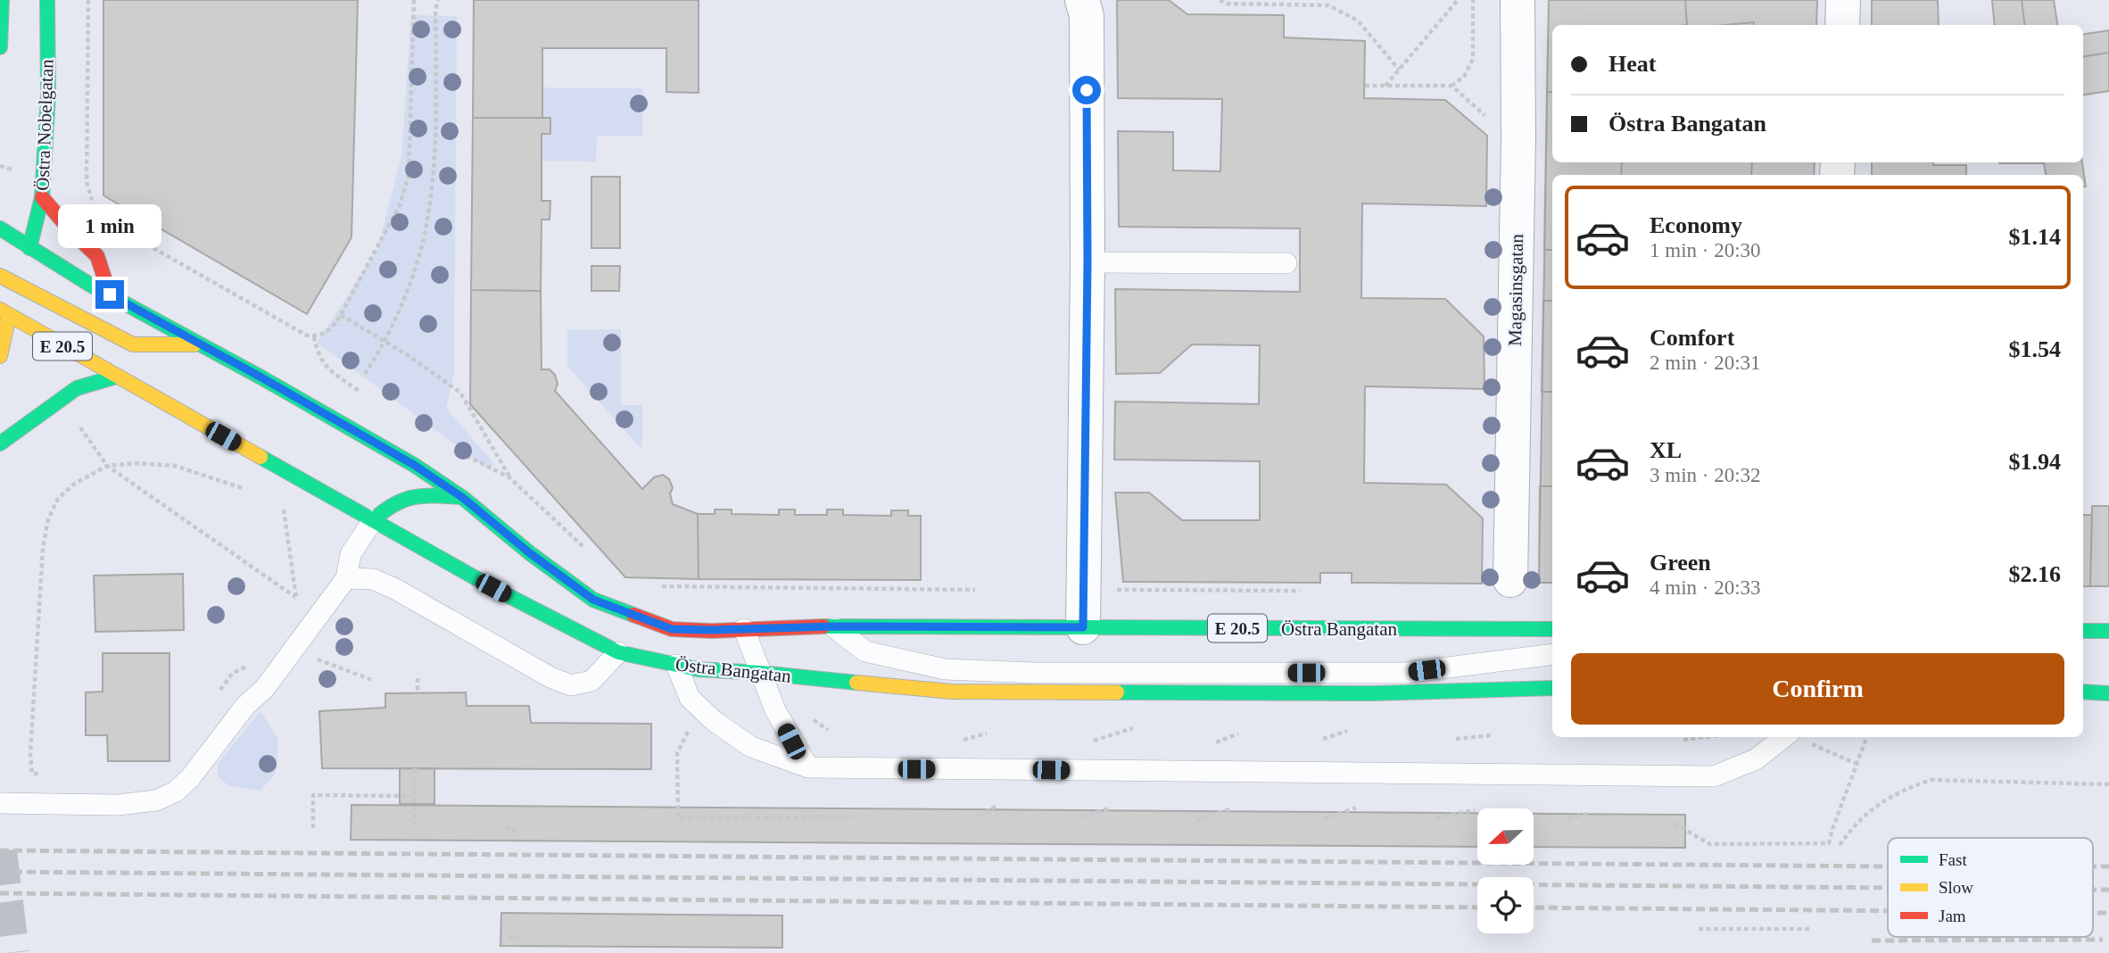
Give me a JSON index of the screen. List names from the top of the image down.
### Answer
{
  "streets": {
    "main road": ["Östra Nobelgatan", "E 20.5", "Östra Bangatan"],
    "street": ["Magasinsgatan"]
  },
  "crossings": [
    ["Östra Nobelgatan", "Östra Bangatan"]
  ],
  "legend": ["Fast", "Slow", "Jam"],
  "north": "left",
  "page": {
    "banner": ["Heat", "Östra Bangatan"],
    "list": [
      {
        "name": "Economy",
        "note": "1 min · 20:30",
        "value": "$1.14"
      },
      {
        "name": "Comfort",
        "note": "2 min · 20:31",
        "value": "$1.54"
      },
      {
        "name": "XL",
        "note": "3 min · 20:32",
        "value": "$1.94"
      },
      {
        "name": "Green",
        "note": "4 min · 20:33",
        "value": "$2.16"
      }
    ],
    "bubble": "1 min",
    "buttons": "Confirm"
  }
}
